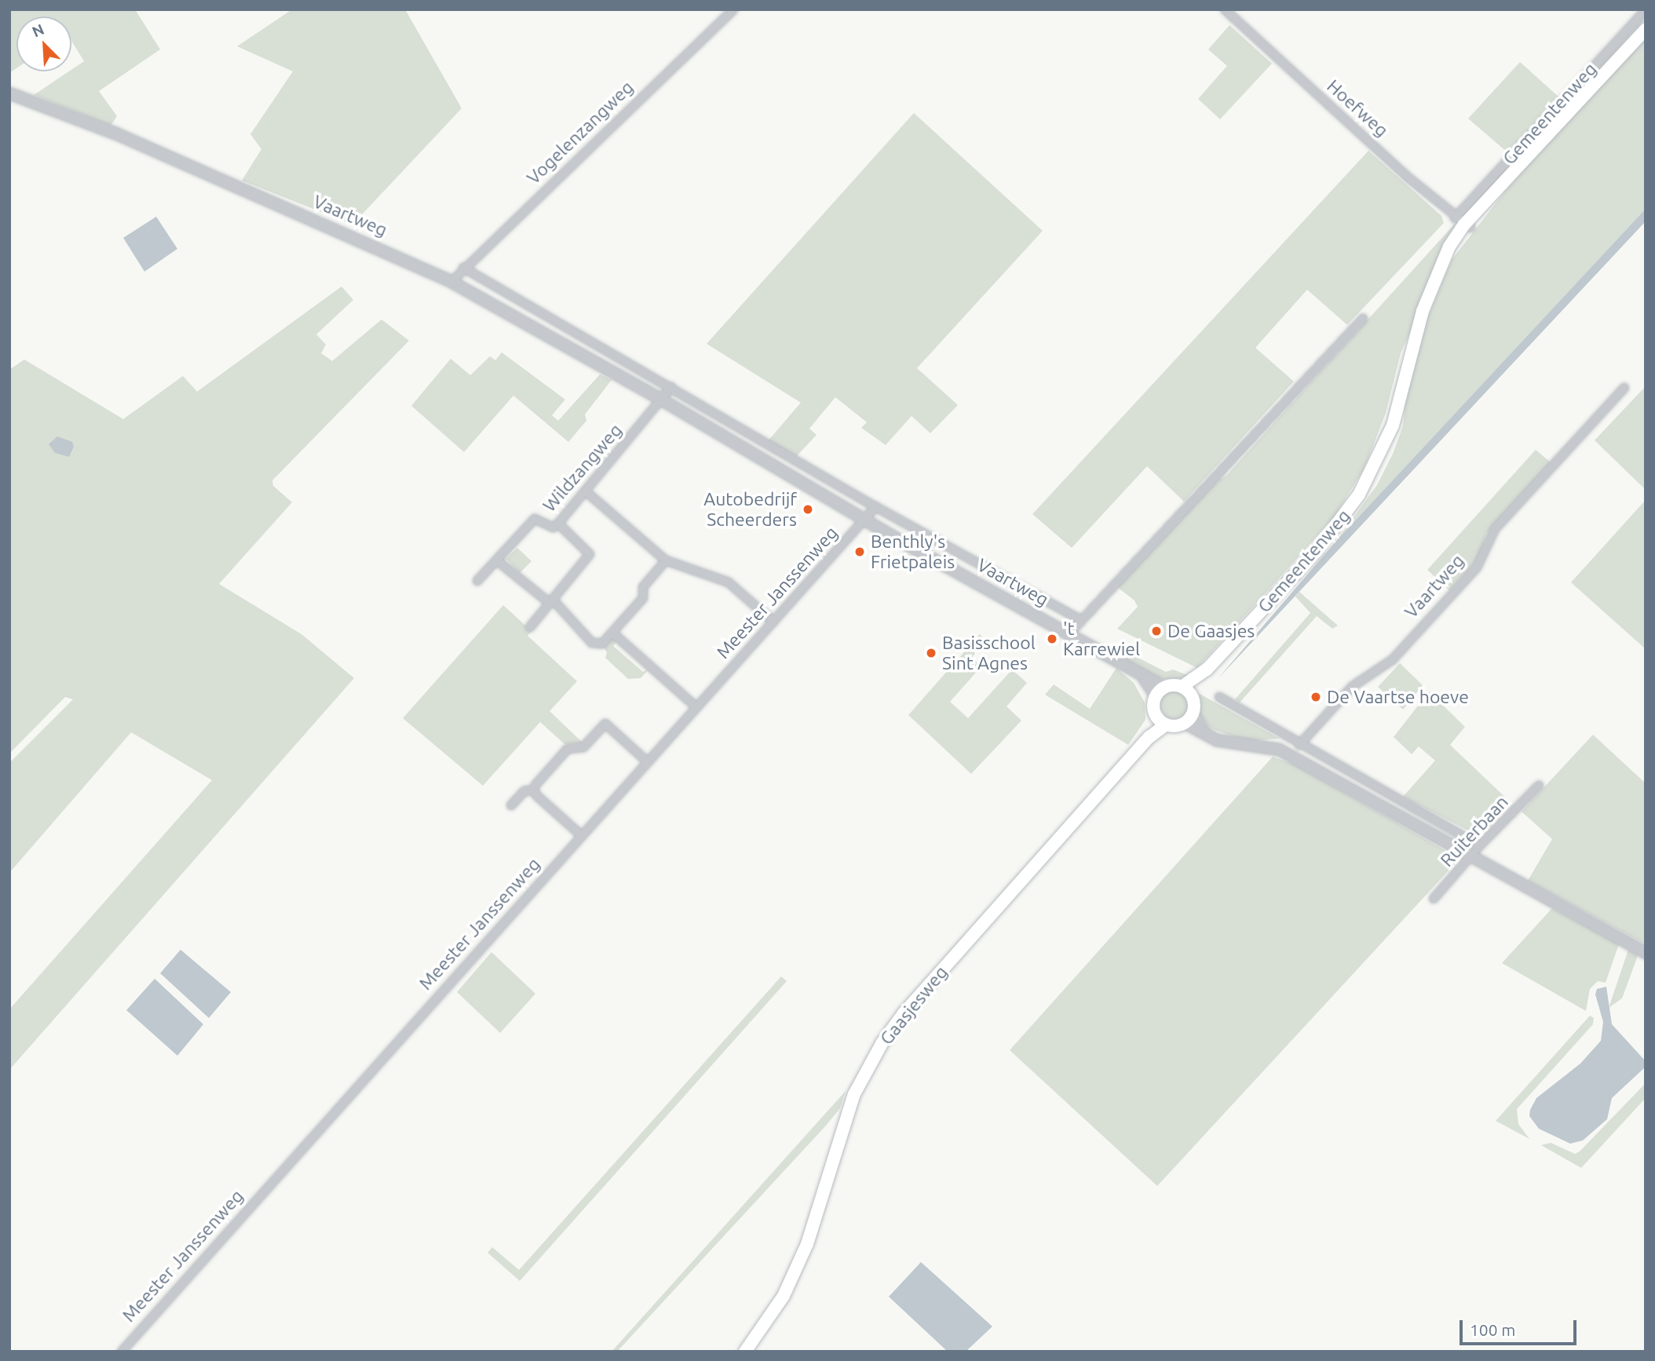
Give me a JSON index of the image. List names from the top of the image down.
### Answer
{
  "streets": {
    "main road": ["Gemeentenweg", "Gaasjesweg"],
    "street": [
      "Hoefweg",
      "Vogelenzangweg",
      "Vaartweg",
      "Wildzangweg",
      "Meester Janssenweg",
      "Ruiterbaan"
    ]
  },
  "crossings": [
    ["Hoefweg", "Gemeentenweg"],
    ["Gemeentenweg", "Vaartweg"],
    ["Gemeentenweg", "Gaasjesweg"],
    ["Vogelenzangweg", "Vaartweg"],
    ["Vaartweg", "Wildzangweg"],
    ["Vaartweg", "Meester Janssenweg"],
    ["Vaartweg", "Gaasjesweg"]
  ],
  "places": [
    "Autobedrijf Scheerders",
    "Benthly's Frietpaleis",
    "De Gaasjes",
    "'t Karrewiel",
    "Basisschool Sint Agnes",
    "De Vaartse hoeve"
  ],
  "scale_bar": "100 m",
  "north": "top left"
}
